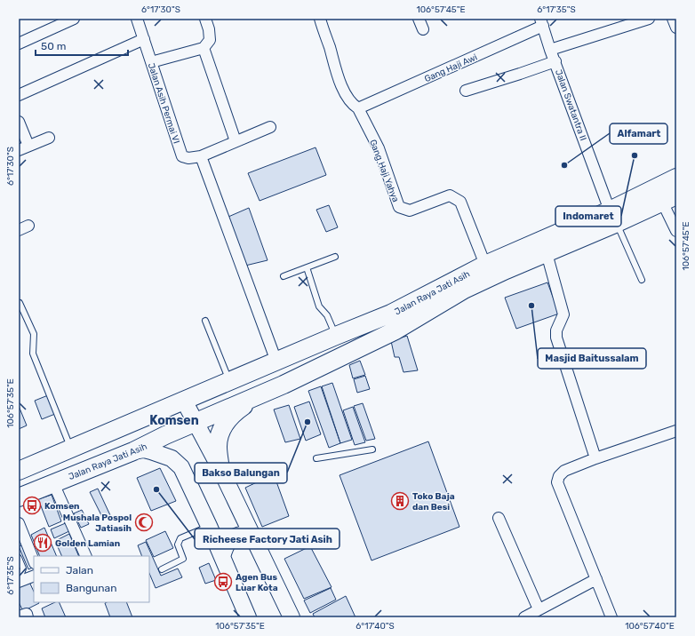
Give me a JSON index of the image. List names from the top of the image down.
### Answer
{
  "streets": {
    "main road": ["Jalan Raya Jati Asih"],
    "street": [
      "Gang Haji Awi",
      "Jalan Asih Permai VI",
      "Jalan Swatantra II",
      "Gang Haji Yahya"
    ]
  },
  "crossings": [
    ["Gang Haji Awi", "Jalan Swatantra II"],
    ["Gang Haji Awi", "Gang Haji Yahya"],
    ["Jalan Swatantra II", "Jalan Raya Jati Asih"],
    ["Gang Haji Yahya", "Jalan Raya Jati Asih"]
  ],
  "districts": ["Komsen"],
  "places": {
    "other": [
      "Indomaret",
      "Alfamart",
      "Masjid Baitussalam",
      "Bakso Balungan",
      "Richeese Factory Jati Asih"
    ],
    "building": ["Toko Baja dan Besi"],
    "bus stop": ["Komsen", "Agen Bus Luar Kota"],
    "mosque": ["Mushala Pospol Jatiasih"],
    "restaurant": ["Golden Lamian"]
  },
  "legend": ["Jalan", "Bangunan"],
  "scale_bar": "50 m",
  "coordinates": [
    "6°17'30\"S",
    "106°57'45\"E",
    "6°17'35\"S",
    "106°57'35\"E",
    "6°17'40\"S",
    "106°57'40\"E"
  ]
}
